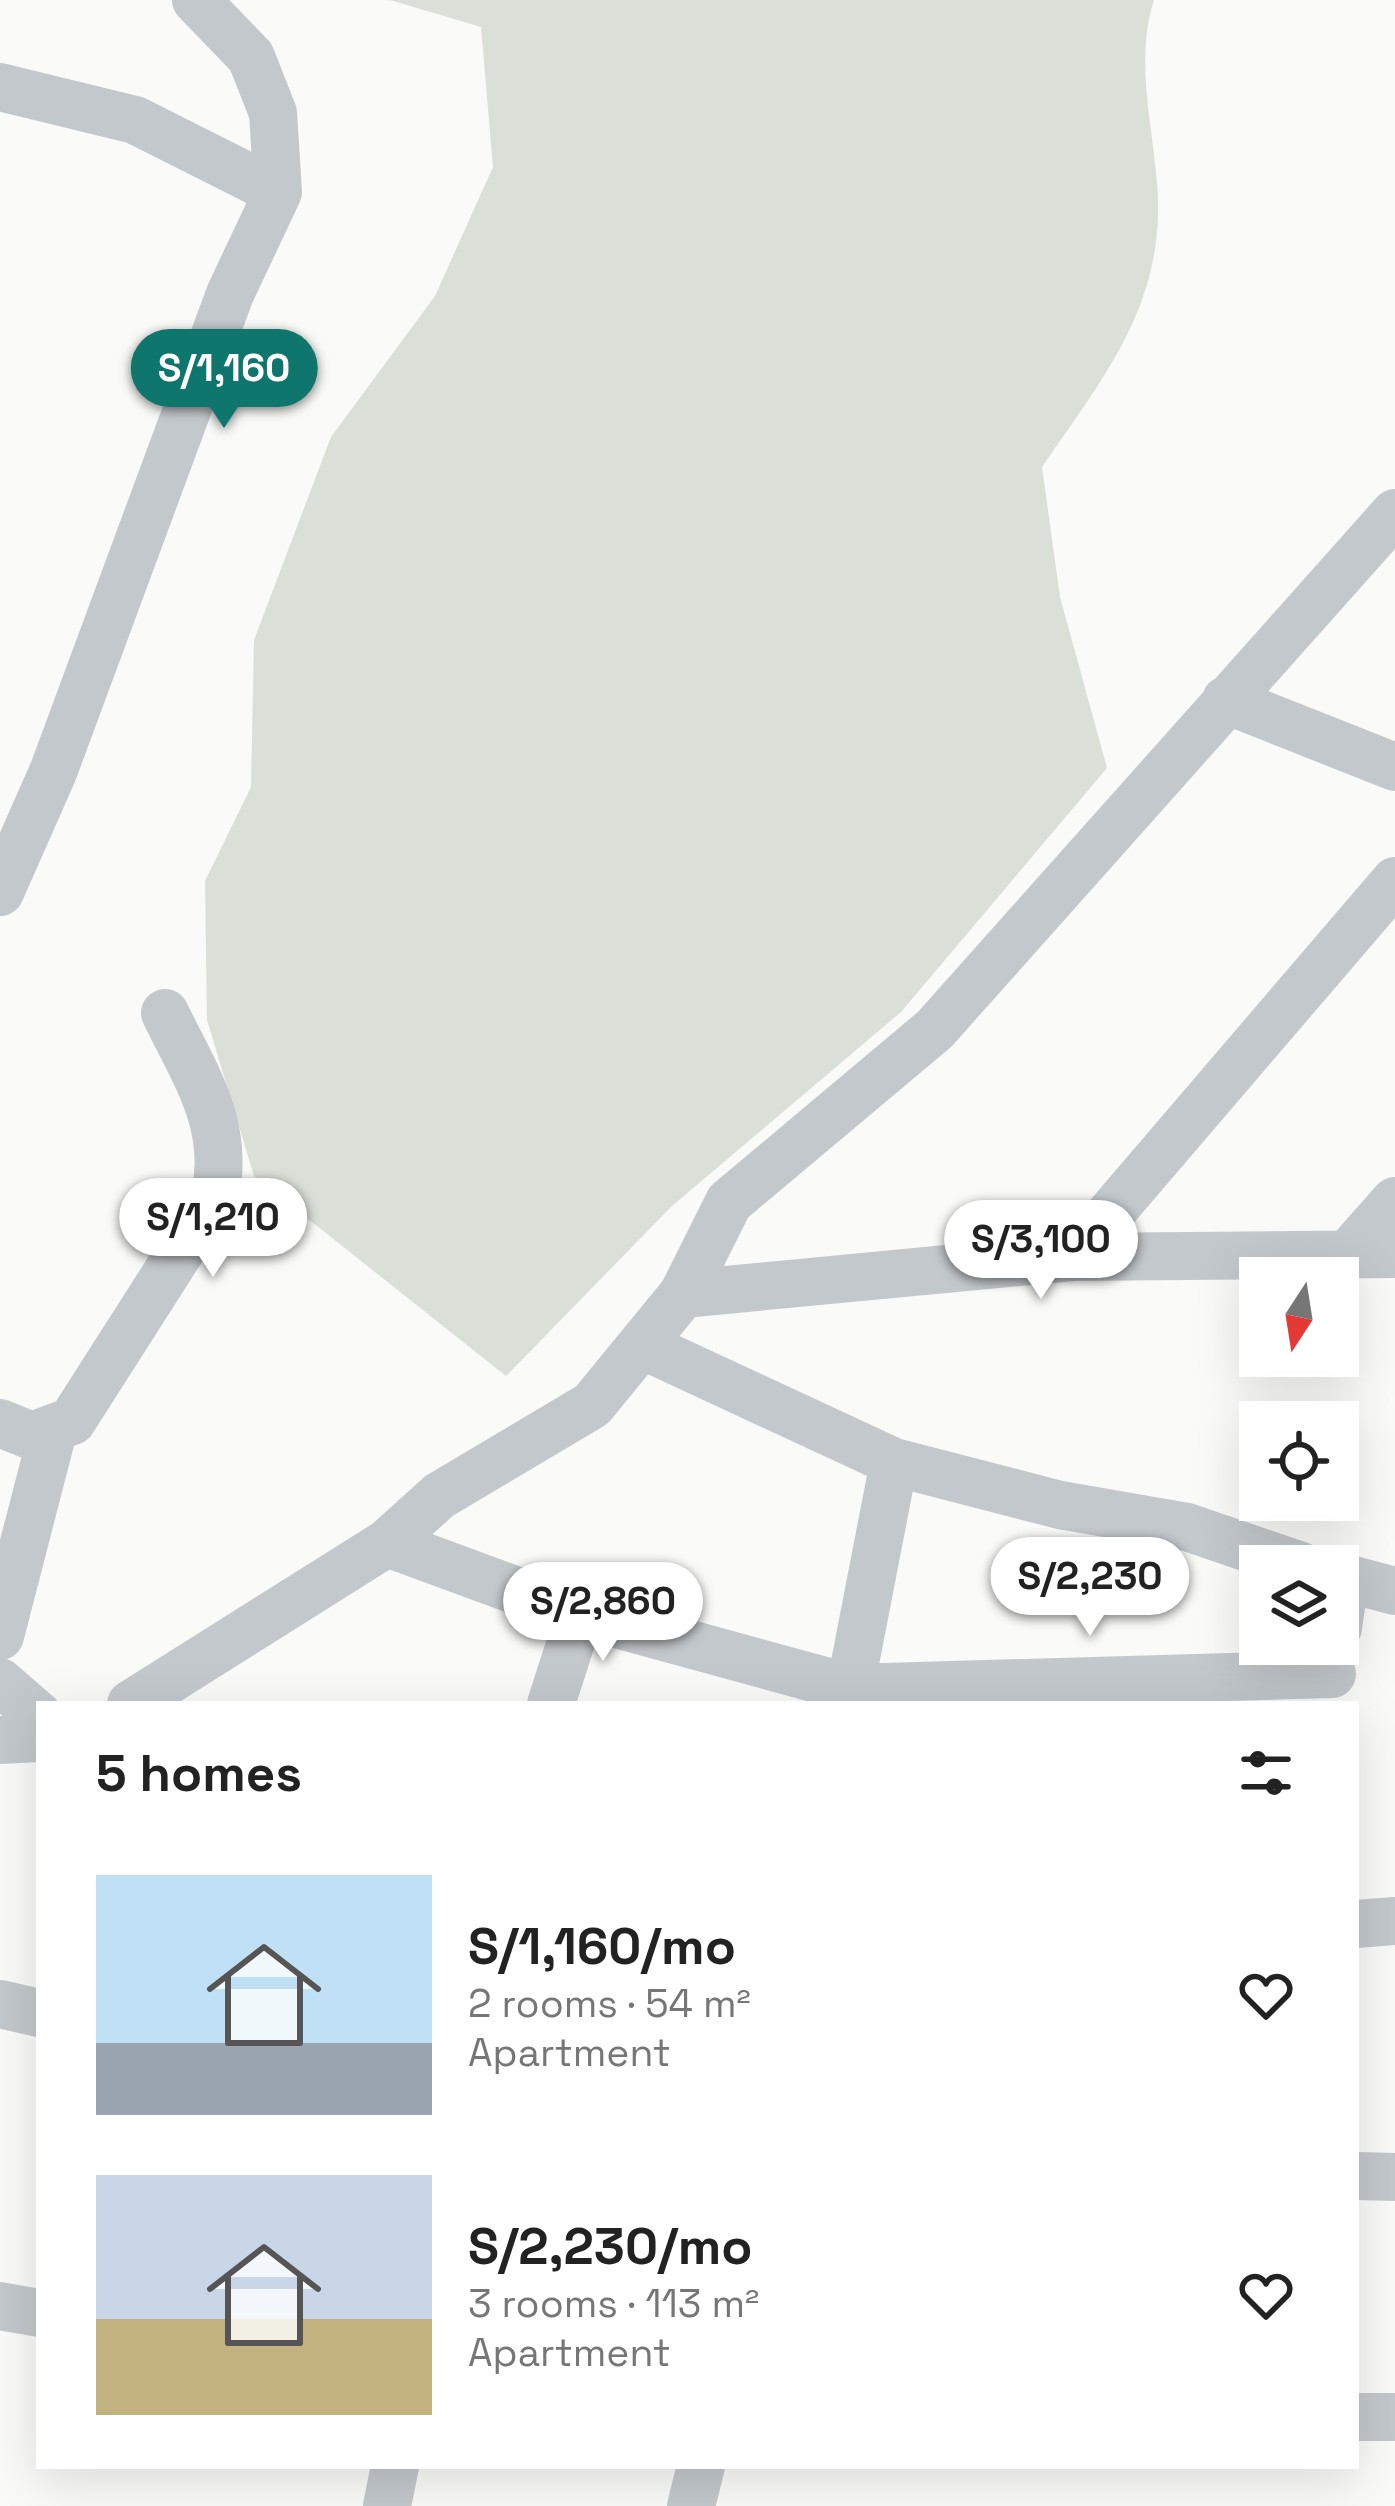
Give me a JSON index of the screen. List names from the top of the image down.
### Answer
{
  "north": "bottom",
  "page": {
    "price": [
      "S/1,160",
      "S/1,210",
      "S/3,100",
      "S/2,230",
      "S/2,860"
    ],
    "heading": "5 homes",
    "list": [
      {
        "name": "S/1,160/mo",
        "note": "2 rooms · 54 m² · Apartment"
      },
      {
        "name": "S/2,230/mo",
        "note": "3 rooms · 113 m² · Apartment"
      }
    ]
  }
}
